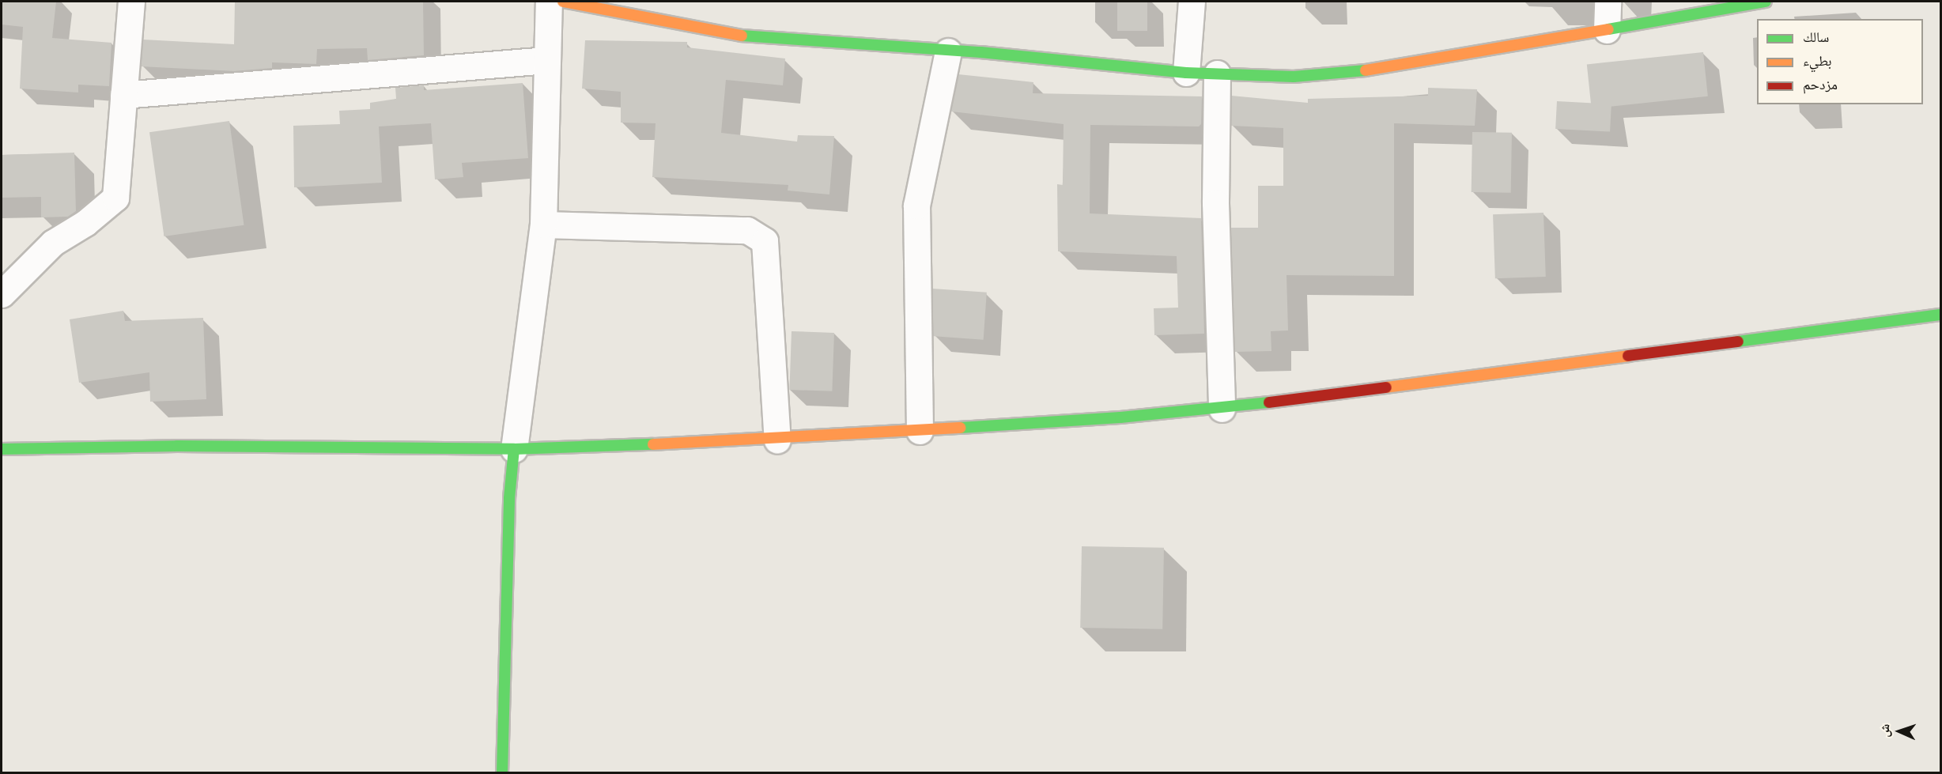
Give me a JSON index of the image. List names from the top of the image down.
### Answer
{
  "legend": ["سالك", "بطيء", "مزدحم"],
  "north": "left"
}
